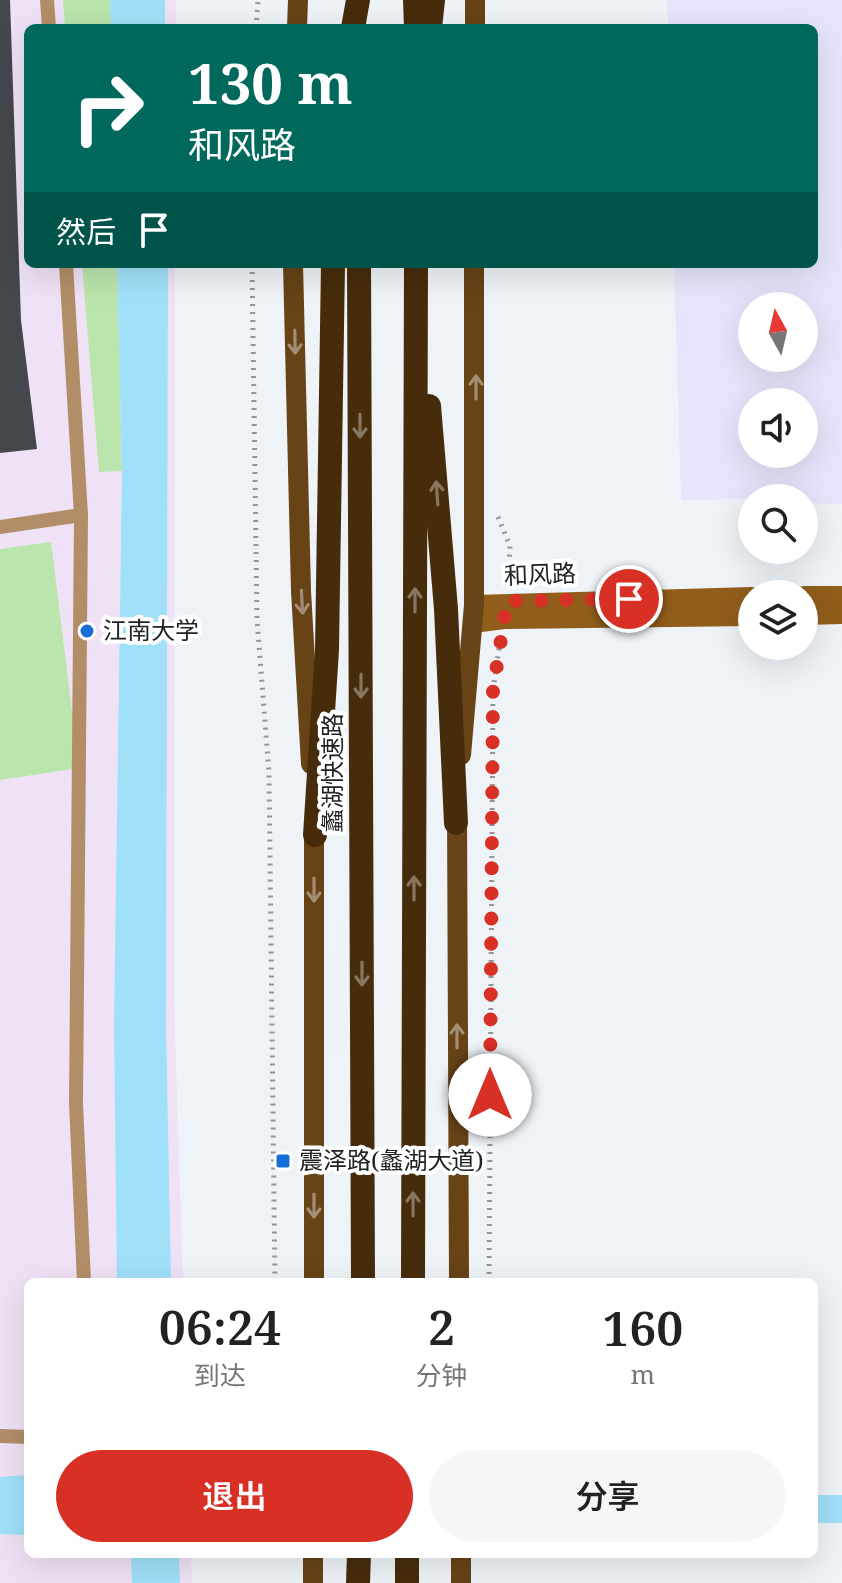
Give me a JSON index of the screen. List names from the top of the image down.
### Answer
{
  "streets": {
    "highway": ["蠡湖快速路"],
    "street": ["和风路"]
  },
  "places": {
    "other": ["江南大学"],
    "transit": ["震泽路(蠡湖大道)"]
  },
  "north": "top",
  "page": {
    "turn": ["130 m", "和风路"],
    "then": "然后",
    "eta": [
      "06:24",
      "到达",
      "2",
      "分钟",
      "160",
      "m"
    ],
    "buttons": ["退出", "分享"]
  }
}
